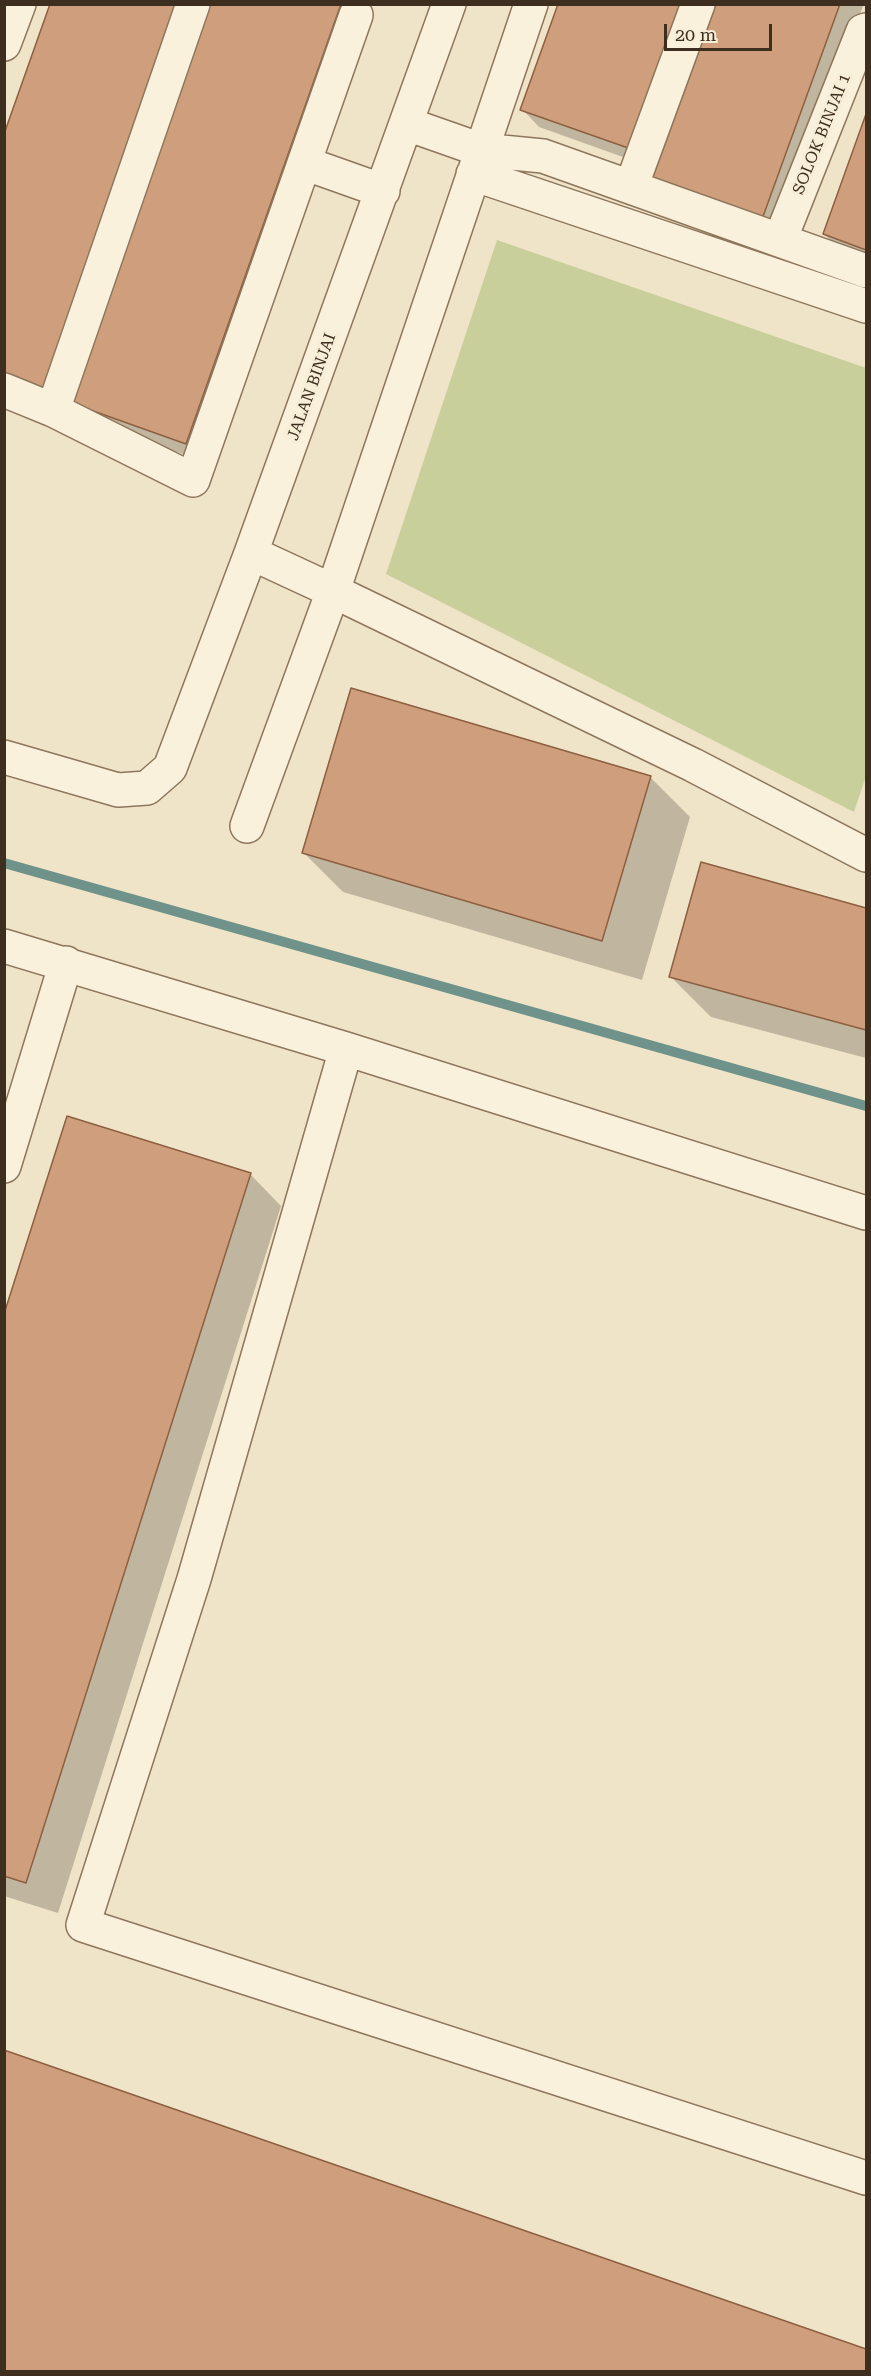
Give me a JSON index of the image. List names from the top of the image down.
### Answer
{
  "streets": {
    "street": ["SOLOK BINJAI 1", "JALAN BINJAI"]
  },
  "scale_bar": "20 m"
}
